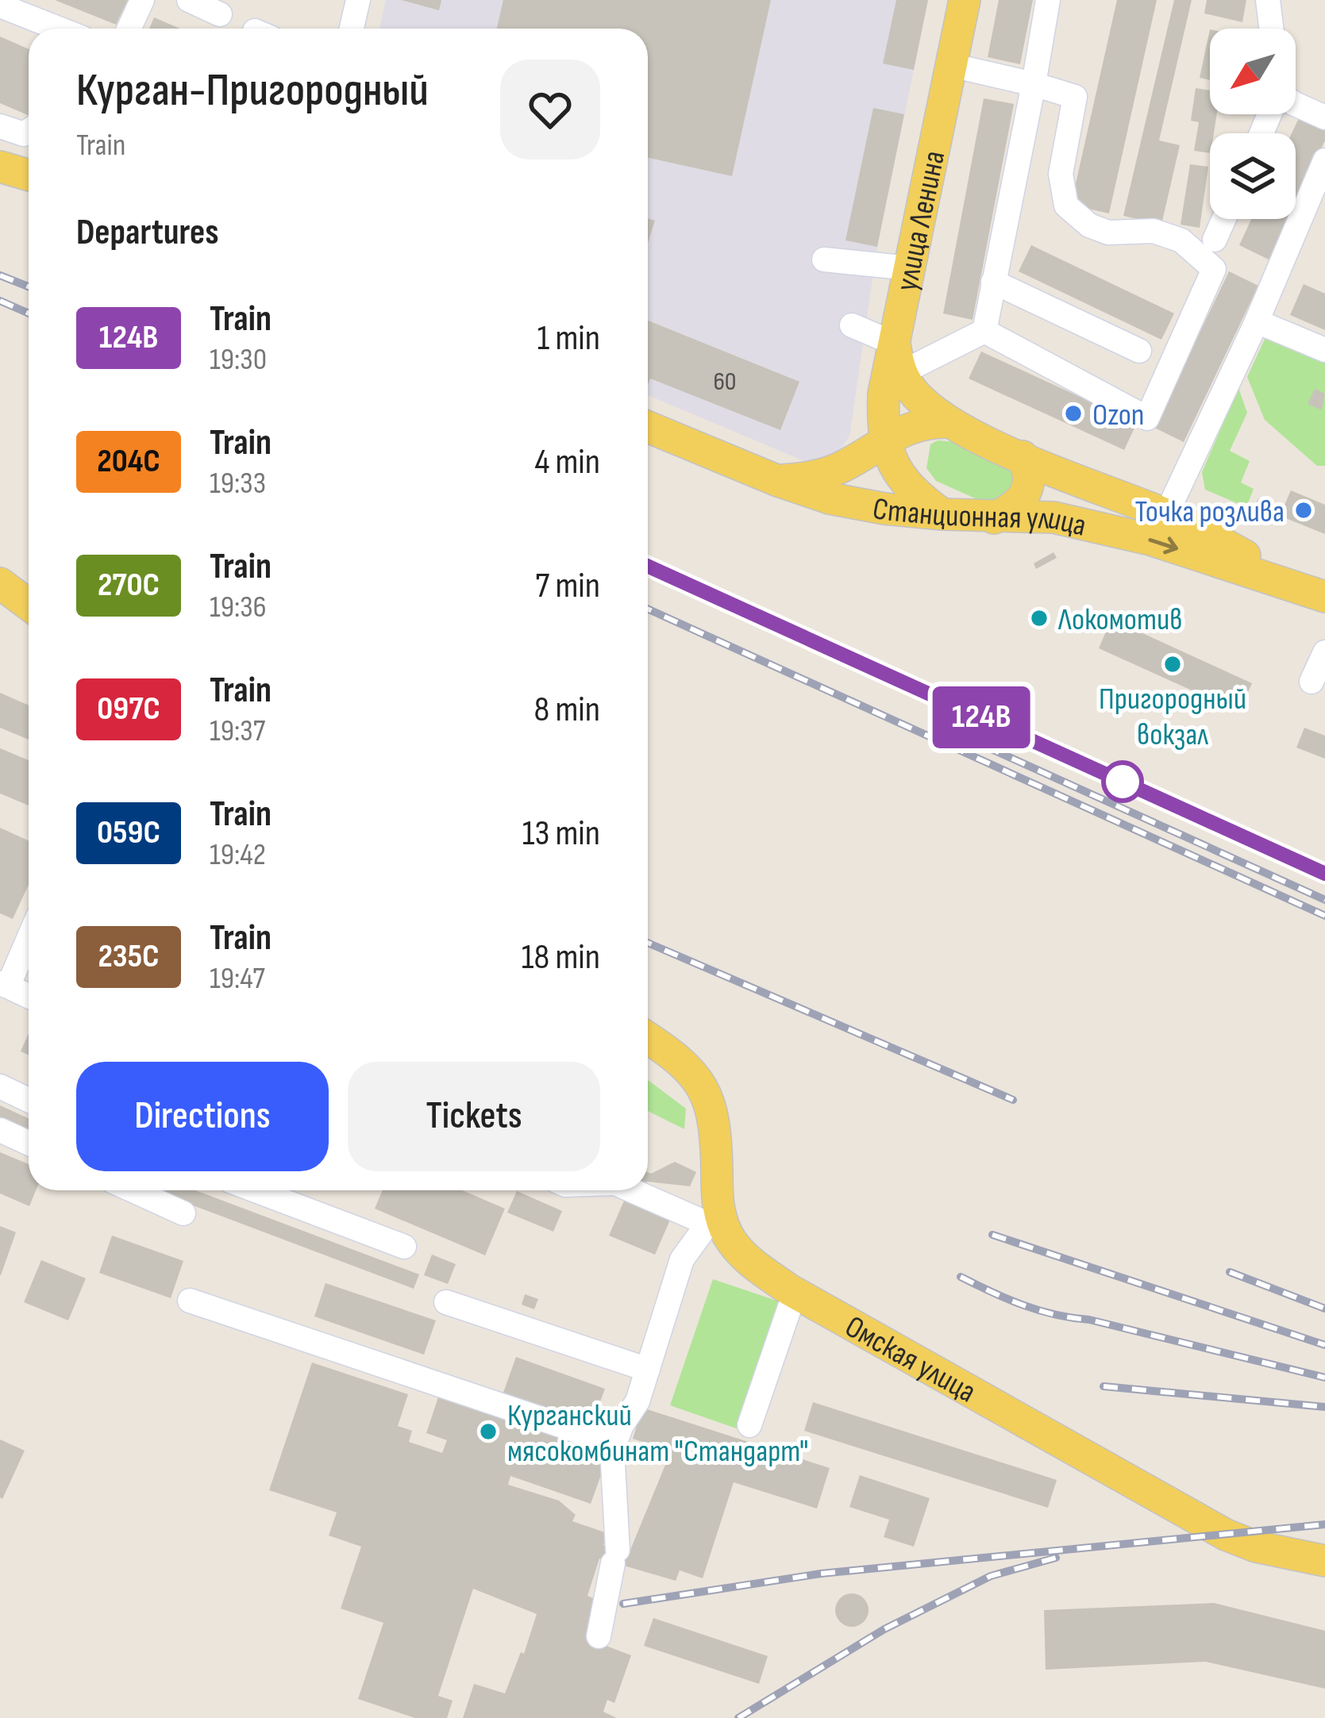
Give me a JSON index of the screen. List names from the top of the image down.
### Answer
{
  "streets": {
    "main road": ["улица Ленина", "Станционная улица", "Омская улица"]
  },
  "crossings": [
    ["улица Ленина", "Станционная улица"]
  ],
  "places": [
    "Ozon",
    "Точка розлива",
    "Локомотив",
    "Пригородный вокзал",
    "Курганский мясокомбинат \"Стандарт\""
  ],
  "house_numbers": ["60"],
  "north": "bottom left",
  "page": {
    "on_map": "124В",
    "heading": [
      ["Курган-Пригородный", "Train"],
      "Departures"
    ],
    "list": [
      {
        "mark": "124В",
        "name": "Train",
        "note": "19:30",
        "value": "1 min"
      },
      {
        "mark": "204С",
        "name": "Train",
        "note": "19:33",
        "value": "4 min"
      },
      {
        "mark": "270С",
        "name": "Train",
        "note": "19:36",
        "value": "7 min"
      },
      {
        "mark": "097С",
        "name": "Train",
        "note": "19:37",
        "value": "8 min"
      },
      {
        "mark": "059С",
        "name": "Train",
        "note": "19:42",
        "value": "13 min"
      },
      {
        "mark": "235С",
        "name": "Train",
        "note": "19:47",
        "value": "18 min"
      }
    ],
    "buttons": ["Directions", "Tickets"]
  }
}
